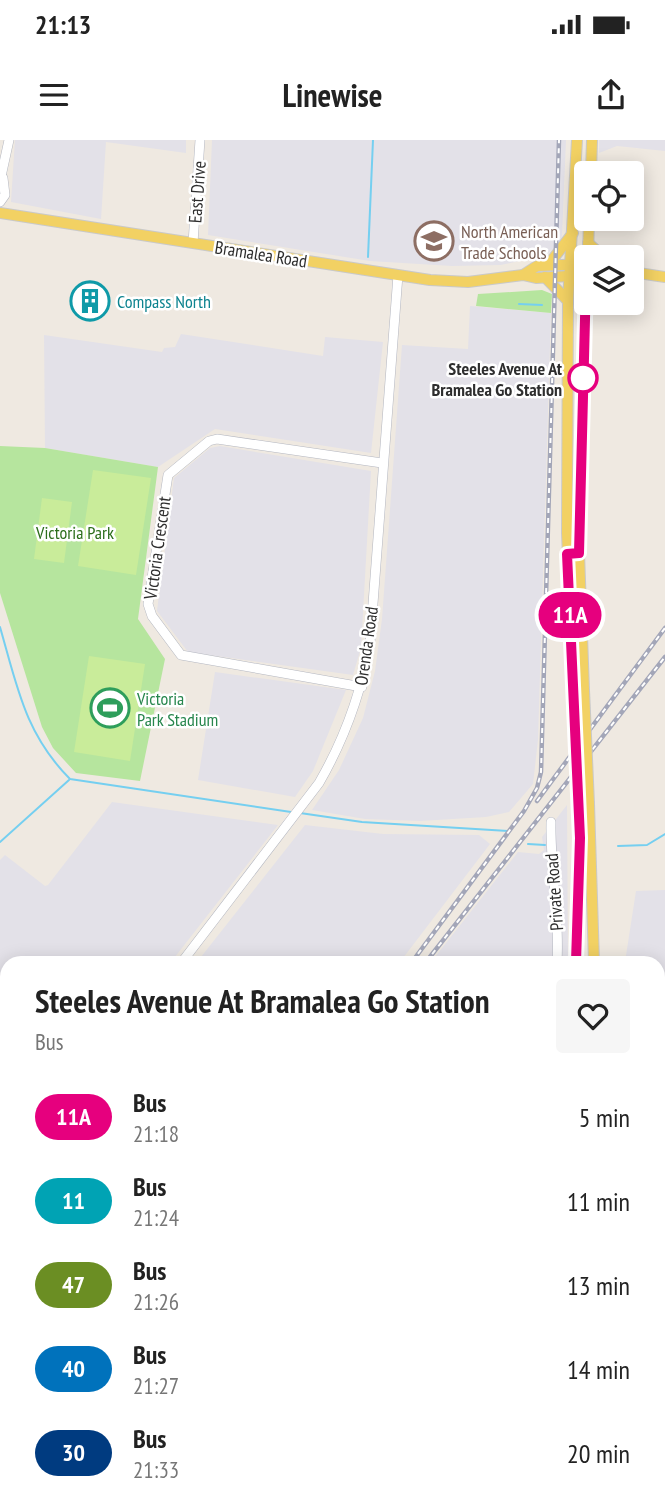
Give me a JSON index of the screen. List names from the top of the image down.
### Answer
{
  "streets": {
    "main road": ["Bramalea Road"],
    "street": [
      "East Drive",
      "Victoria Crescent",
      "Orenda Road",
      "Private Road"
    ]
  },
  "crossings": [
    ["East Drive", "Bramalea Road"],
    ["Bramalea Road", "Orenda Road"],
    ["Victoria Crescent", "Orenda Road"]
  ],
  "parks": ["Victoria Park"],
  "places": {
    "school or university": ["North American Trade Schools"],
    "building": ["Compass North"],
    "other": ["Steeles Avenue At Bramalea Go Station"],
    "sports": ["Victoria Park Stadium"]
  },
  "lines": ["bus line 11A"],
  "page": {
    "status": "21:13",
    "header": "Linewise",
    "on_map": "11A",
    "heading": ["Steeles Avenue At Bramalea Go Station", "Bus"],
    "list": [
      {
        "mark": "11A",
        "name": "Bus",
        "note": "21:18",
        "value": "5 min"
      },
      {
        "mark": "11",
        "name": "Bus",
        "note": "21:24",
        "value": "11 min"
      },
      {
        "mark": "47",
        "name": "Bus",
        "note": "21:26",
        "value": "13 min"
      },
      {
        "mark": "40",
        "name": "Bus",
        "note": "21:27",
        "value": "14 min"
      },
      {
        "mark": "30",
        "name": "Bus",
        "note": "21:33",
        "value": "20 min"
      }
    ]
  }
}
